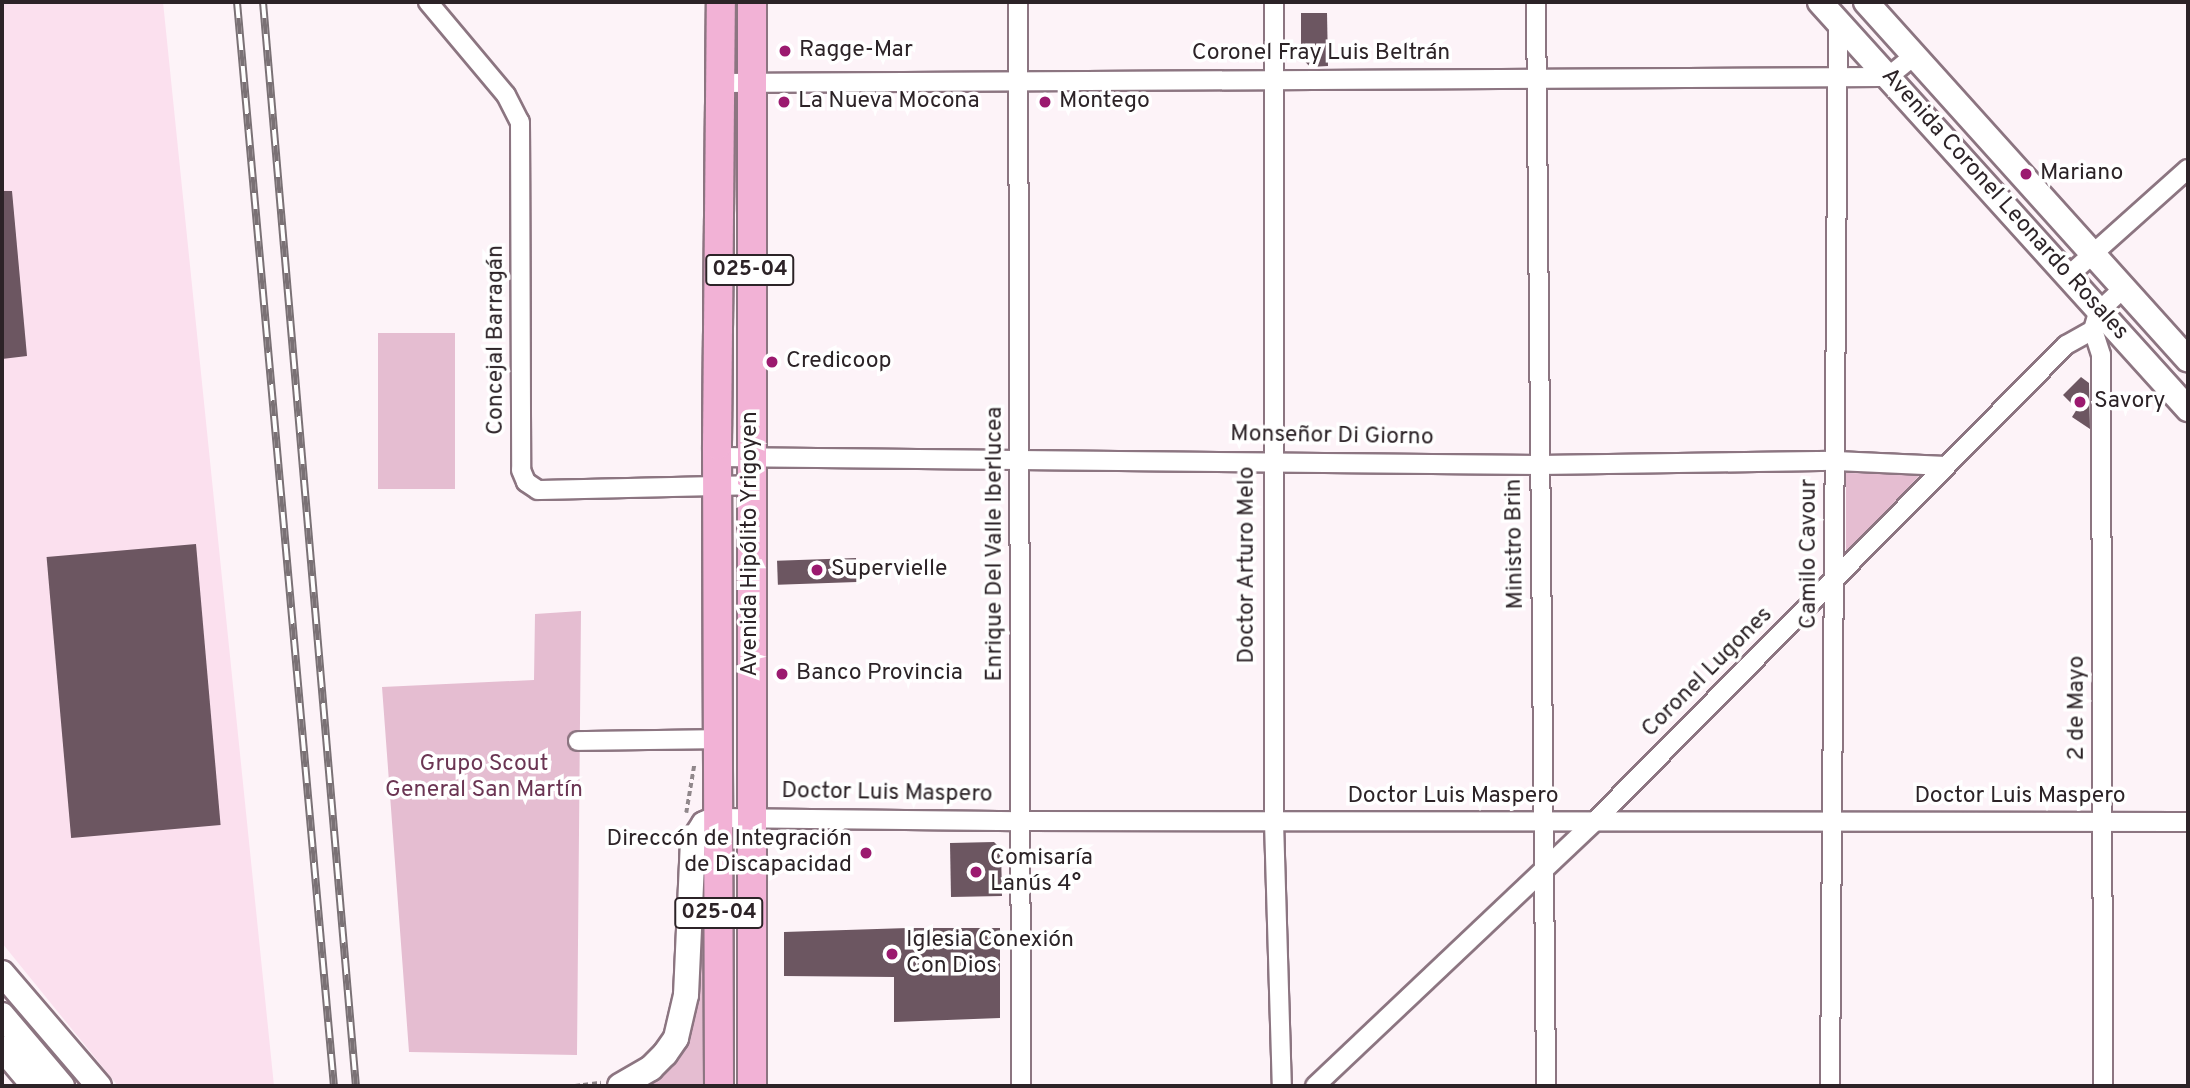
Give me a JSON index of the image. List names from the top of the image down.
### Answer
{
  "streets": {
    "main road": ["025-04", "Avenida Hipólito Yrigoyen"],
    "street": [
      "Coronel Fray Luis Beltrán",
      "Avenida Coronel Leonardo Rosales",
      "Concejal Barragán",
      "Monseñor Di Giorno",
      "Enrique Del Valle Iberlucea",
      "Ministro Brin",
      "Camilo Cavour",
      "Doctor Arturo Melo",
      "Coronel Lugones",
      "2 de Mayo",
      "Doctor Luis Maspero"
    ]
  },
  "crossings": [
    ["Coronel Fray Luis Beltrán", "Avenida Coronel Leonardo Rosales"],
    ["Coronel Fray Luis Beltrán", "Avenida Hipólito Yrigoyen"],
    ["Coronel Fray Luis Beltrán", "Enrique Del Valle Iberlucea"],
    ["Coronel Fray Luis Beltrán", "Ministro Brin"],
    ["Coronel Fray Luis Beltrán", "Camilo Cavour"],
    ["Coronel Fray Luis Beltrán", "Doctor Arturo Melo"],
    ["Avenida Coronel Leonardo Rosales", "Camilo Cavour"],
    ["Avenida Coronel Leonardo Rosales", "Coronel Lugones"],
    ["Avenida Coronel Leonardo Rosales", "2 de Mayo"],
    ["Concejal Barragán", "Avenida Hipólito Yrigoyen"],
    ["Monseñor Di Giorno", "Avenida Hipólito Yrigoyen"],
    ["Monseñor Di Giorno", "Enrique Del Valle Iberlucea"],
    ["Monseñor Di Giorno", "Ministro Brin"],
    ["Monseñor Di Giorno", "Camilo Cavour"],
    ["Monseñor Di Giorno", "Doctor Arturo Melo"],
    ["Monseñor Di Giorno", "Coronel Lugones"],
    ["Avenida Hipólito Yrigoyen", "Doctor Luis Maspero"],
    ["Enrique Del Valle Iberlucea", "Doctor Luis Maspero"],
    ["Ministro Brin", "Coronel Lugones"],
    ["Ministro Brin", "Doctor Luis Maspero"],
    ["Camilo Cavour", "Coronel Lugones"],
    ["Camilo Cavour", "Doctor Luis Maspero"],
    ["Doctor Arturo Melo", "Doctor Luis Maspero"],
    ["Coronel Lugones", "2 de Mayo"],
    ["Coronel Lugones", "Doctor Luis Maspero"],
    ["2 de Mayo", "Doctor Luis Maspero"]
  ],
  "parks": ["Grupo Scout General San Martín"],
  "places": [
    "Ragge-Mar",
    "La Nueva Mocona",
    "Montego",
    "Mariano",
    "Credicoop",
    "Savory",
    "Supervielle",
    "Banco Provincia",
    "Direccón de Integración de Discapacidad",
    "Comisaría Lanús 4°",
    "Iglesia Conexión Con Dios"
  ]
}
